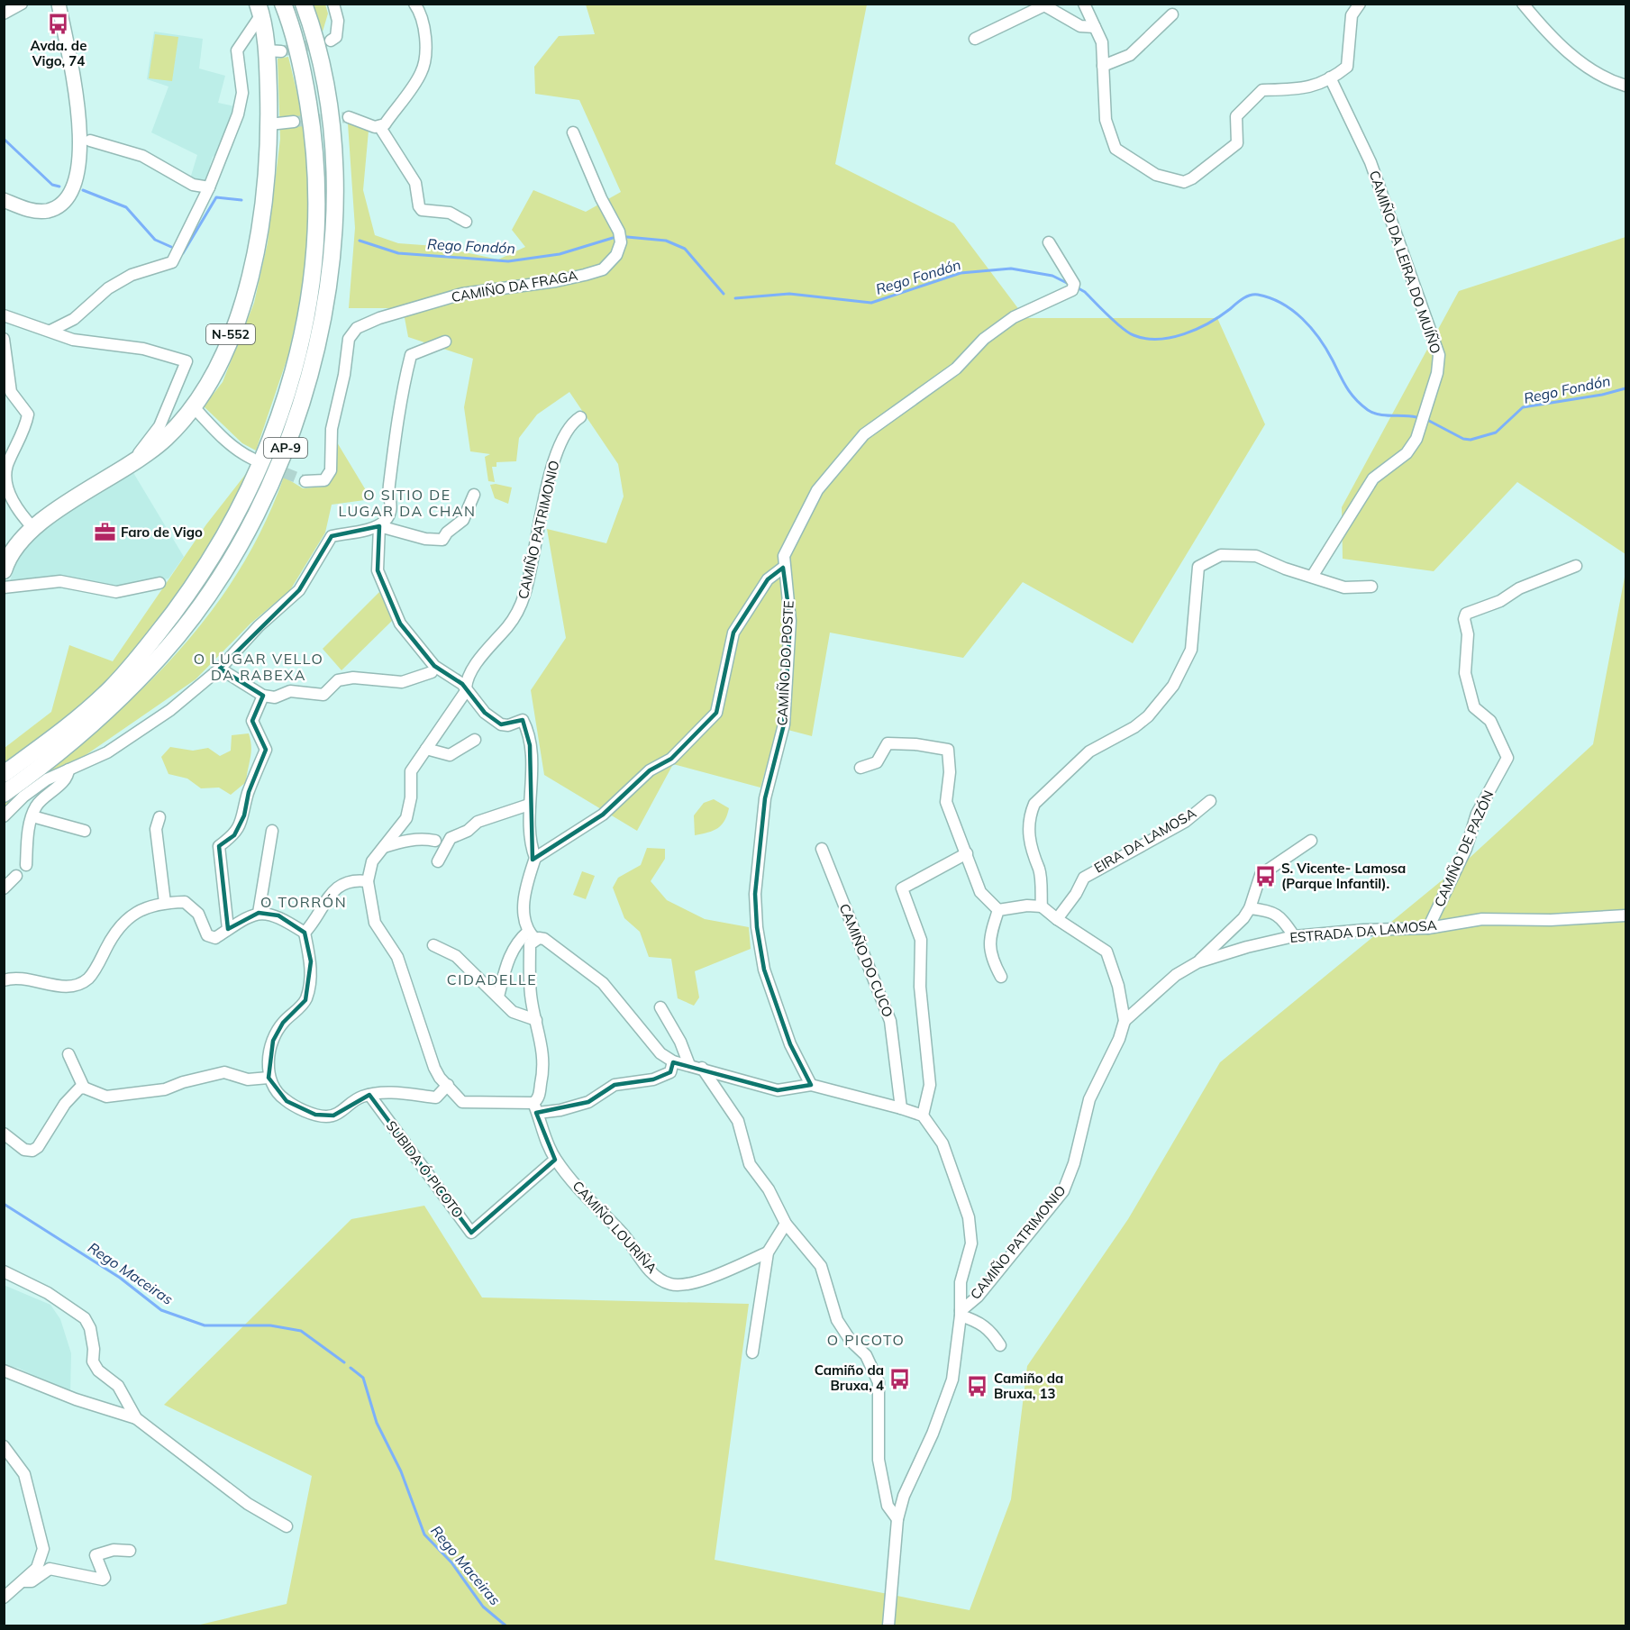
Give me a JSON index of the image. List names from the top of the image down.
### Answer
{
  "streets": {
    "highway": ["N-552", "AP-9"],
    "street": [
      "CAMIÑO DA LEIRA DO MUÍÑO",
      "CAMIÑO DA FRAGA",
      "CAMIÑO PATRIMONIO",
      "CAMIÑO DO POSTE",
      "EIRA DA LAMOSA",
      "CAMIÑO DE PAZÓN",
      "ESTRADA DA LAMOSA",
      "CAMIÑO DO CUCO",
      "SUBIDA Ó PICOTO",
      "CAMIÑO LOURIÑA"
    ]
  },
  "crossings": [
    ["CAMIÑO PATRIMONIO", "ESTRADA DA LAMOSA"],
    ["CAMIÑO DE PAZÓN", "ESTRADA DA LAMOSA"],
    ["SUBIDA Ó PICOTO", "CAMIÑO LOURIÑA"]
  ],
  "districts": [
    "O SITIO DE LUGAR DA CHAN",
    "O LUGAR VELLO DA RABEXA",
    "O TORRÓN",
    "CIDADELLE",
    "O PICOTO"
  ],
  "water": ["Rego Fondón", "Rego Maceiras"],
  "places": {
    "bus stop": [
      "Avda. de Vigo, 74",
      "S. Vicente- Lamosa (Parque Infantil).",
      "Camiño da Bruxa, 4",
      "Camiño da Bruxa, 13"
    ],
    "office": ["Faro de Vigo"]
  }
}
